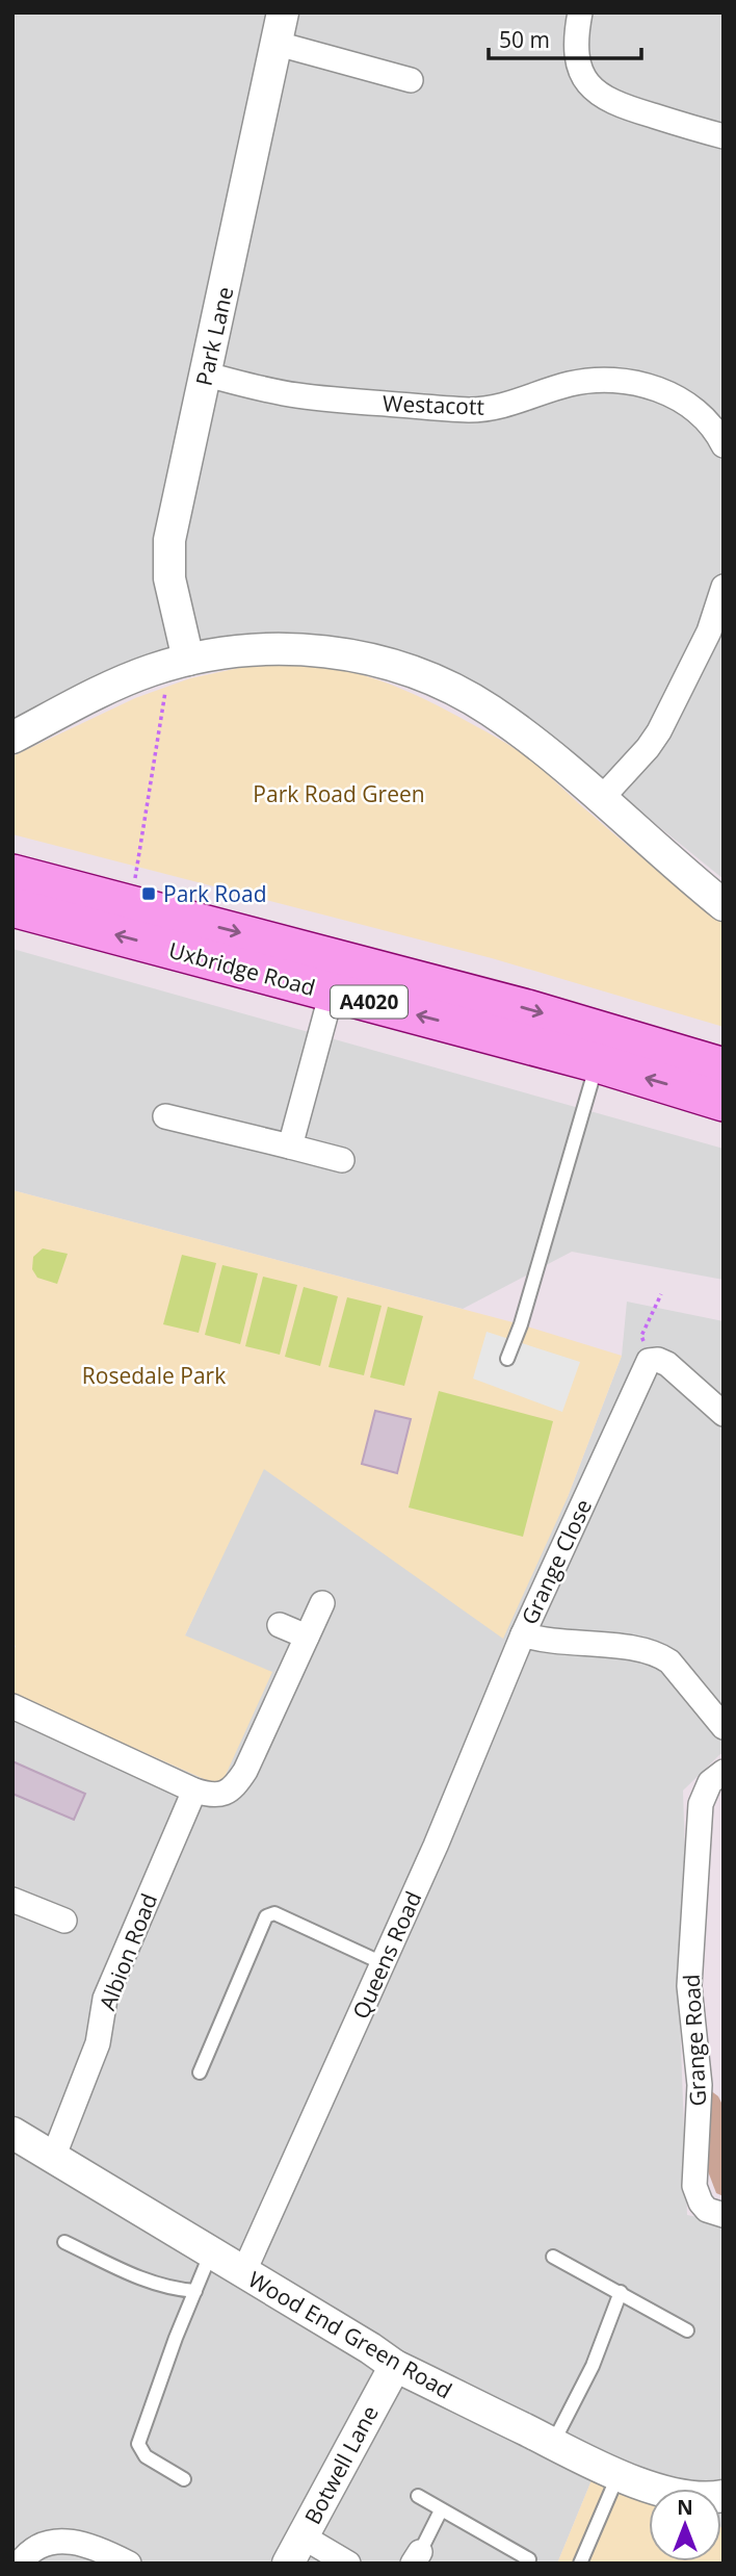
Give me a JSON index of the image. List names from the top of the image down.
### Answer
{
  "streets": {
    "main road": ["Uxbridge Road", "A4020"],
    "street": [
      "Park Lane",
      "Westacott",
      "Grange Close",
      "Albion Road",
      "Queens Road",
      "Grange Road",
      "Wood End Green Road",
      "Botwell Lane"
    ]
  },
  "crossings": [
    ["Park Lane", "Westacott"],
    ["Grange Close", "Queens Road"],
    ["Albion Road", "Wood End Green Road"],
    ["Queens Road", "Wood End Green Road"],
    ["Wood End Green Road", "Botwell Lane"]
  ],
  "parks": ["Park Road Green", "Rosedale Park"],
  "places": {
    "transit": ["Park Road"]
  },
  "scale_bar": "50 m",
  "north": "top"
}
